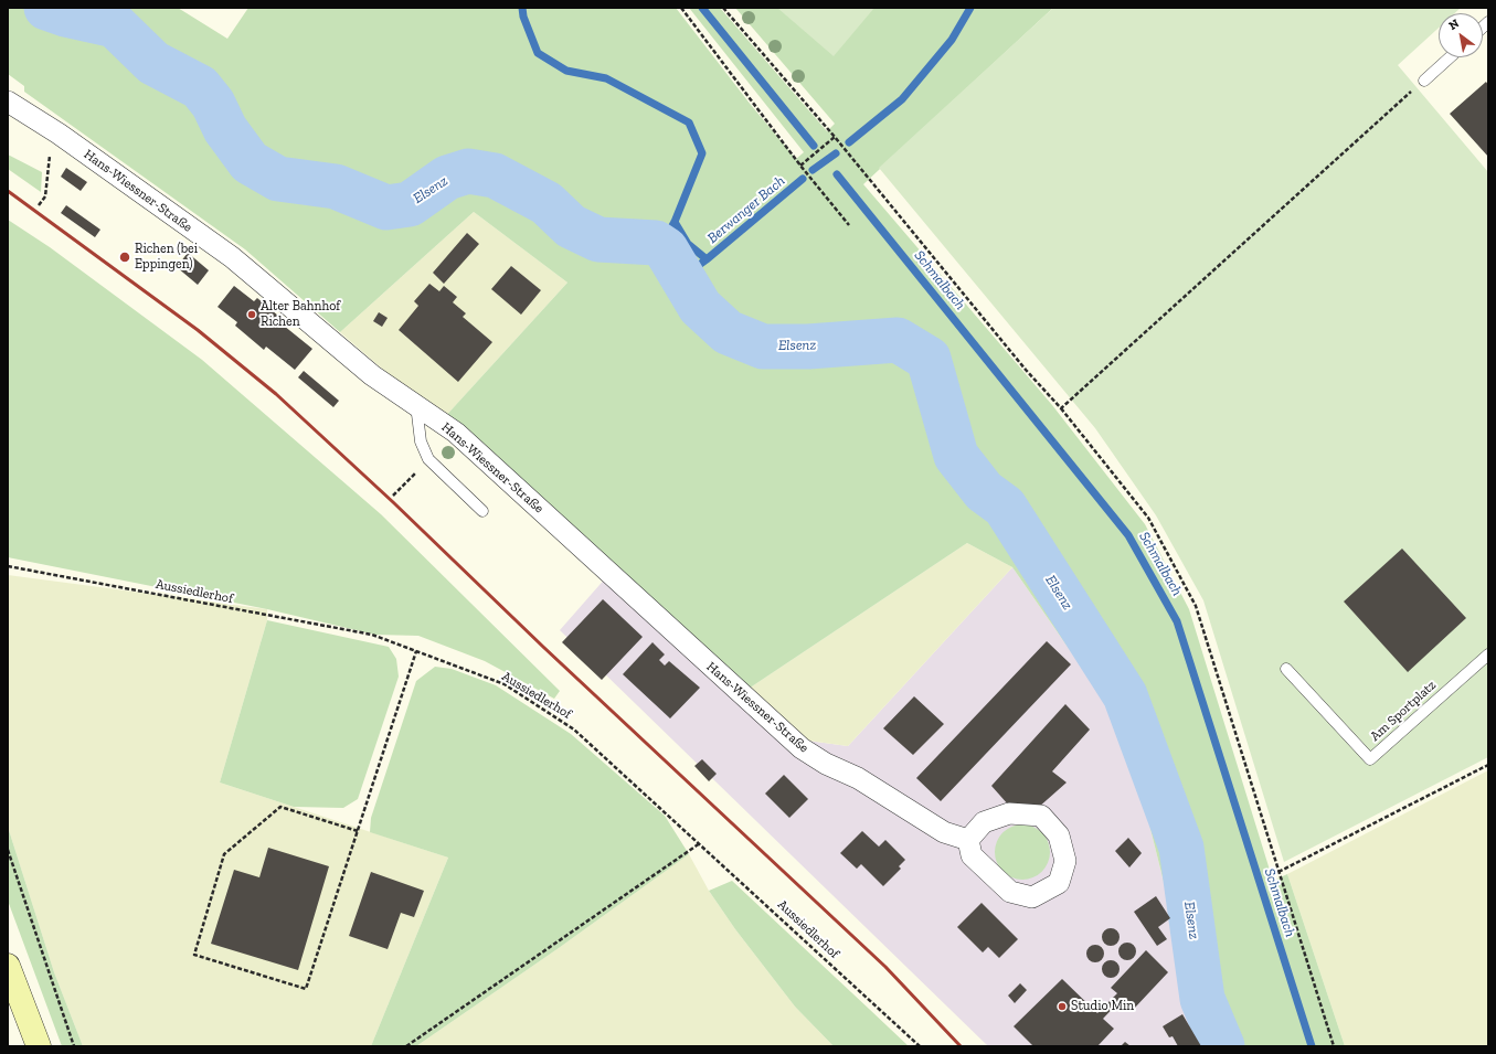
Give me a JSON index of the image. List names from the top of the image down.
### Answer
{
  "streets": {
    "street": ["Hans-Wiessner-Straße"],
    "lane": ["Am Sportplatz"],
    "path": ["Aussiedlerhof"]
  },
  "water": ["Elsenz", "Berwanger Bach", "Schmalbach"],
  "places": ["Richen (bei Eppingen)", "Alter Bahnhof Richen", "Studio Min"],
  "north": "top left"
}
